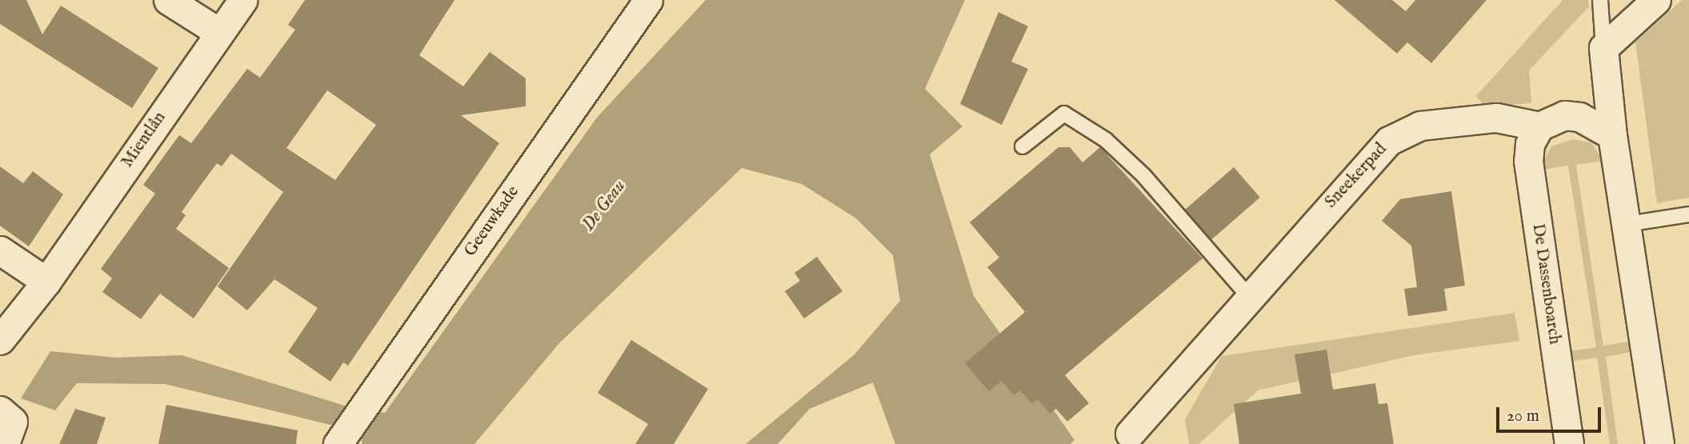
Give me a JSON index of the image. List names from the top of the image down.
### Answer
{
  "streets": {
    "street": [
      "Mientlân",
      "Sneekerpad",
      "Geeuwkade",
      "De Dassenboarch"
    ]
  },
  "crossings": [
    ["Sneekerpad", "De Dassenboarch"]
  ],
  "water": ["De Geau"],
  "scale_bar": "20 m"
}
